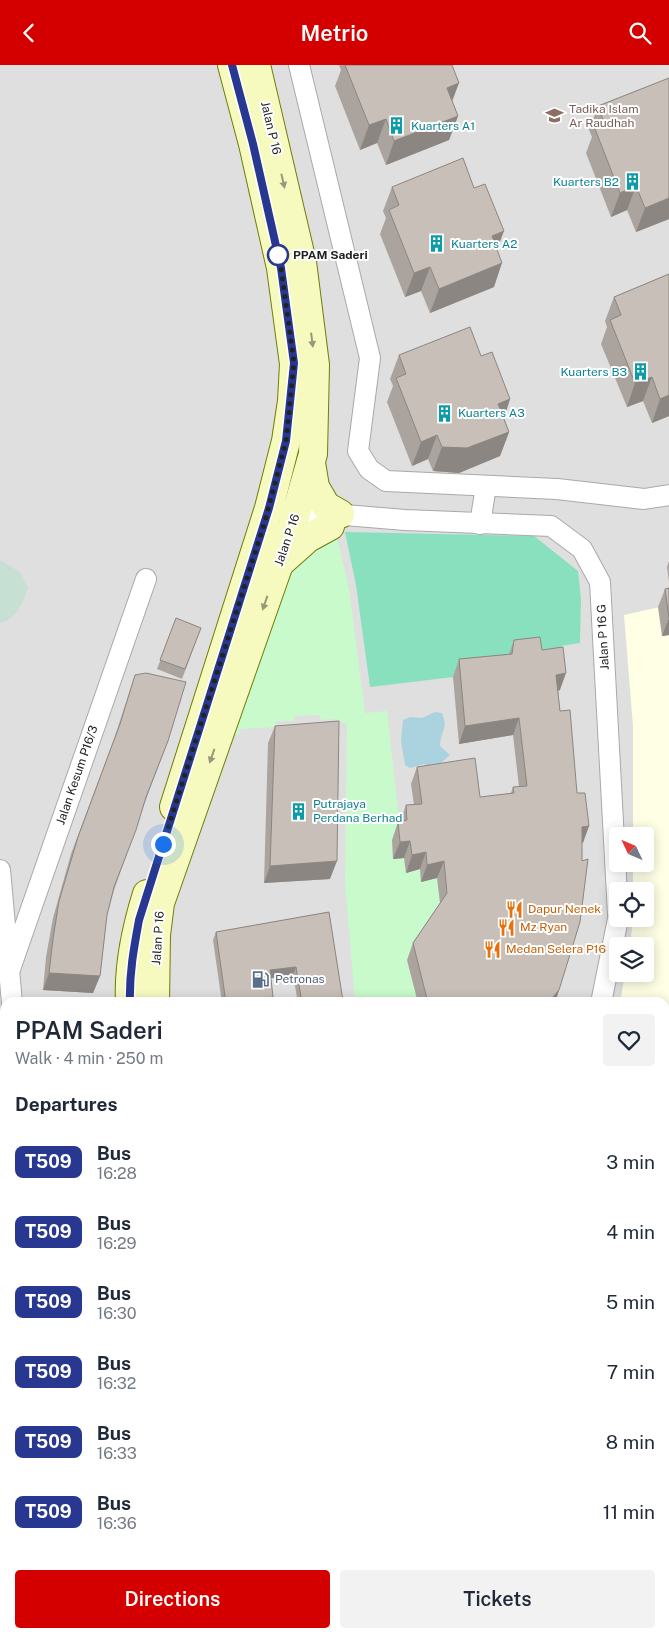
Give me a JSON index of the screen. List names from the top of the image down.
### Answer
{
  "streets": {
    "street": ["Jalan P 16", "Jalan P 16 G", "Jalan Kesum P16/3"]
  },
  "crossings": [
    ["Jalan P 16", "Jalan P 16 G"]
  ],
  "places": {
    "school or university": ["Tadika Islam Ar Raudhah"],
    "building": [
      "Kuarters A1",
      "Kuarters B2",
      "Kuarters A2",
      "Kuarters B3",
      "Kuarters A3",
      "Putrajaya Perdana Berhad"
    ],
    "other": ["PPAM Saderi"],
    "restaurant": ["Dapur Nenek", "Mz Ryan", "Medan Selera P16"],
    "fuel station": ["Petronas"]
  },
  "lines": ["bus line T509"],
  "north": "top left",
  "page": {
    "header": "Metrio",
    "heading": [
      ["PPAM Saderi", "Walk · 4 min · 250 m"],
      "Departures"
    ],
    "list": [
      {
        "mark": "T509",
        "name": "Bus",
        "note": "16:28",
        "value": "3 min"
      },
      {
        "mark": "T509",
        "name": "Bus",
        "note": "16:29",
        "value": "4 min"
      },
      {
        "mark": "T509",
        "name": "Bus",
        "note": "16:30",
        "value": "5 min"
      },
      {
        "mark": "T509",
        "name": "Bus",
        "note": "16:32",
        "value": "7 min"
      },
      {
        "mark": "T509",
        "name": "Bus",
        "note": "16:33",
        "value": "8 min"
      },
      {
        "mark": "T509",
        "name": "Bus",
        "note": "16:36",
        "value": "11 min"
      }
    ],
    "buttons": ["Directions", "Tickets"]
  }
}
